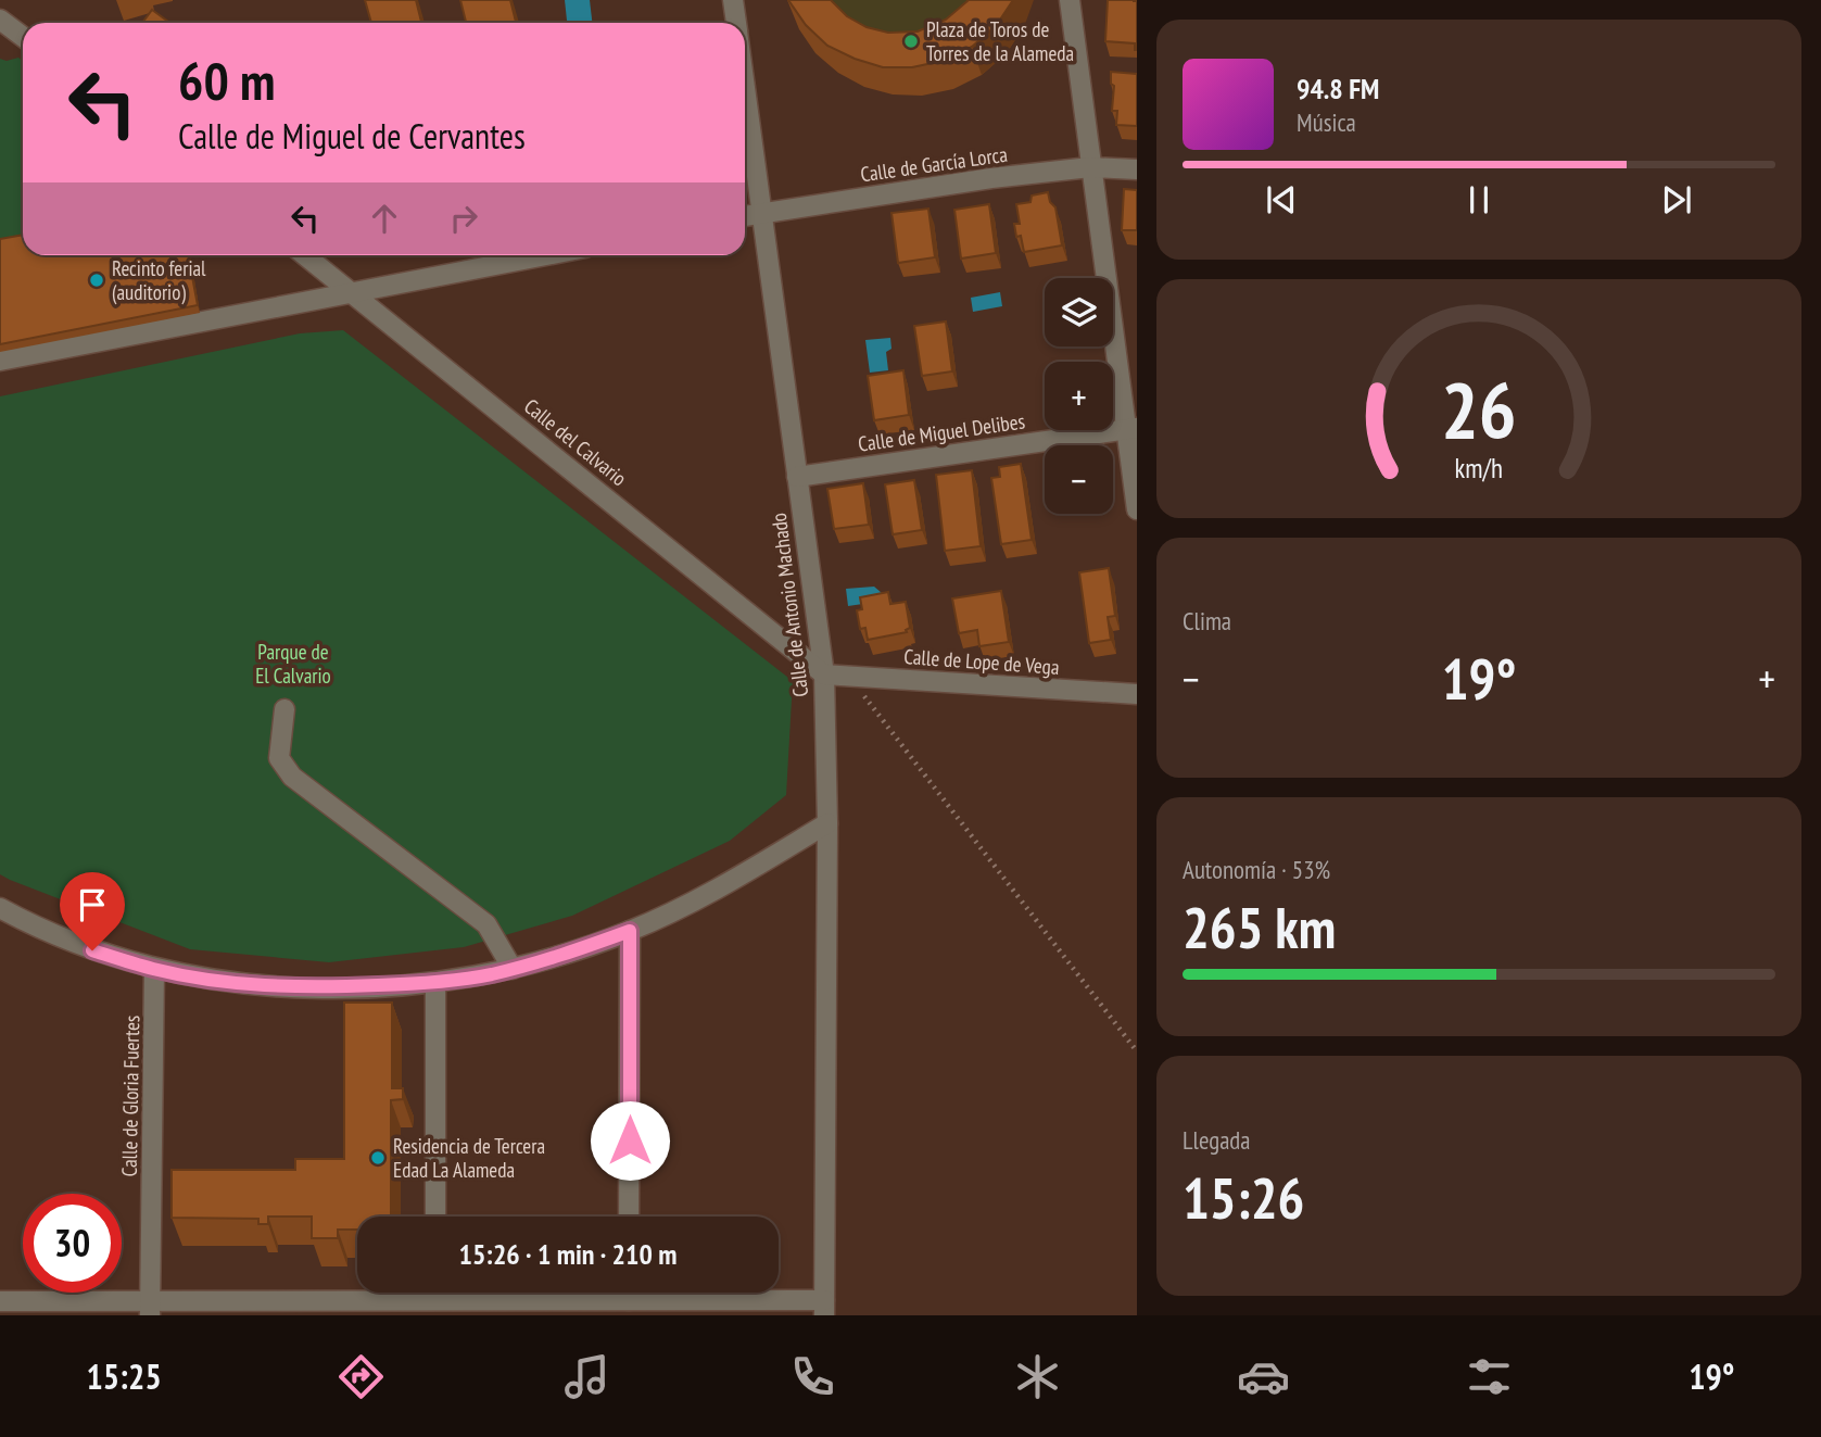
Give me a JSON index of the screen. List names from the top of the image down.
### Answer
{
  "streets": {
    "street": [
      "Calle de García Lorca",
      "Calle de Miguel Delibes",
      "Calle del Calvario",
      "Calle de Antonio Machado",
      "Calle de Lope de Vega",
      "Calle de Gloria Fuertes"
    ]
  },
  "crossings": [
    ["Calle de García Lorca", "Calle de Antonio Machado"],
    ["Calle de Miguel Delibes", "Calle de Antonio Machado"],
    ["Calle del Calvario", "Calle de Antonio Machado"],
    ["Calle del Calvario", "Calle de Lope de Vega"],
    ["Calle de Antonio Machado", "Calle de Lope de Vega"]
  ],
  "parks": ["Parque de El Calvario"],
  "places": ["Plaza de Toros de Torres de la Alameda", "Recinto ferial (auditorio)", "Residencia de Tercera Edad La Alameda"],
  "page": {
    "turn": ["60 m", "Calle de Miguel de Cervantes"],
    "song": ["94.8 FM", "Música"],
    "map_buttons": ["+", "−"],
    "tile": [
      "Clima",
      ["Autonomía · 53%", "265 km"],
      ["Llegada", "15:26"]
    ],
    "heat": ["−", "19°", "+"],
    "limit": "30",
    "trip": "15:26 · 1 min · 210 m",
    "tabs": ["15:25", "19°"],
    "gauge": ["26", "km/h"]
  }
}
